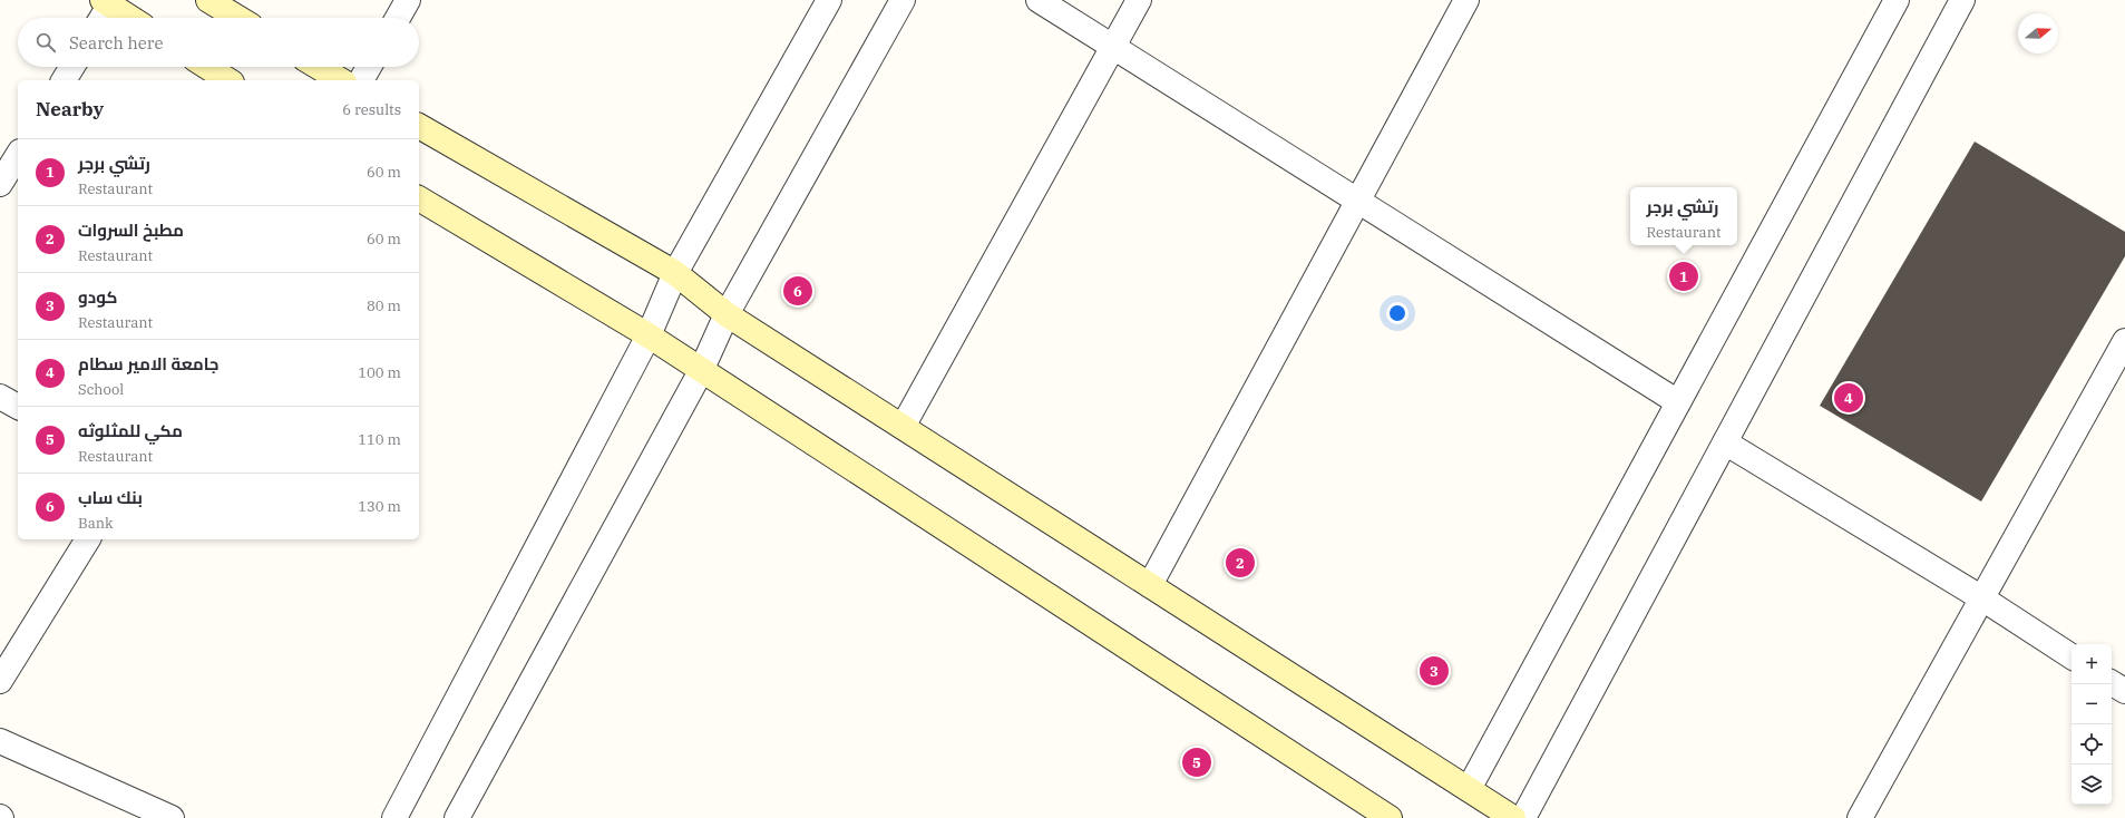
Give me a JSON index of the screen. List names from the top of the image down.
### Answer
{
  "north": "right",
  "page": {
    "search": "Search here",
    "heading": ["Nearby", "6 results"],
    "list": [
      {
        "mark": "1",
        "name": "رتشي برجر",
        "note": "Restaurant",
        "value": "60 m"
      },
      {
        "mark": "2",
        "name": "مطبخ السروات",
        "note": "Restaurant",
        "value": "60 m"
      },
      {
        "mark": "3",
        "name": "كودو",
        "note": "Restaurant",
        "value": "80 m"
      },
      {
        "mark": "4",
        "name": "جامعة الامير سطام",
        "note": "School",
        "value": "100 m"
      },
      {
        "mark": "5",
        "name": "مكي للمثلوثه",
        "note": "Restaurant",
        "value": "110 m"
      },
      {
        "mark": "6",
        "name": "بنك ساب",
        "note": "Bank",
        "value": "130 m"
      }
    ],
    "popup": ["رتشي برجر", "Restaurant"],
    "pins": [
      "1",
      "6",
      "4",
      "2",
      "3",
      "5"
    ],
    "map_buttons": ["+", "−"]
  }
}
